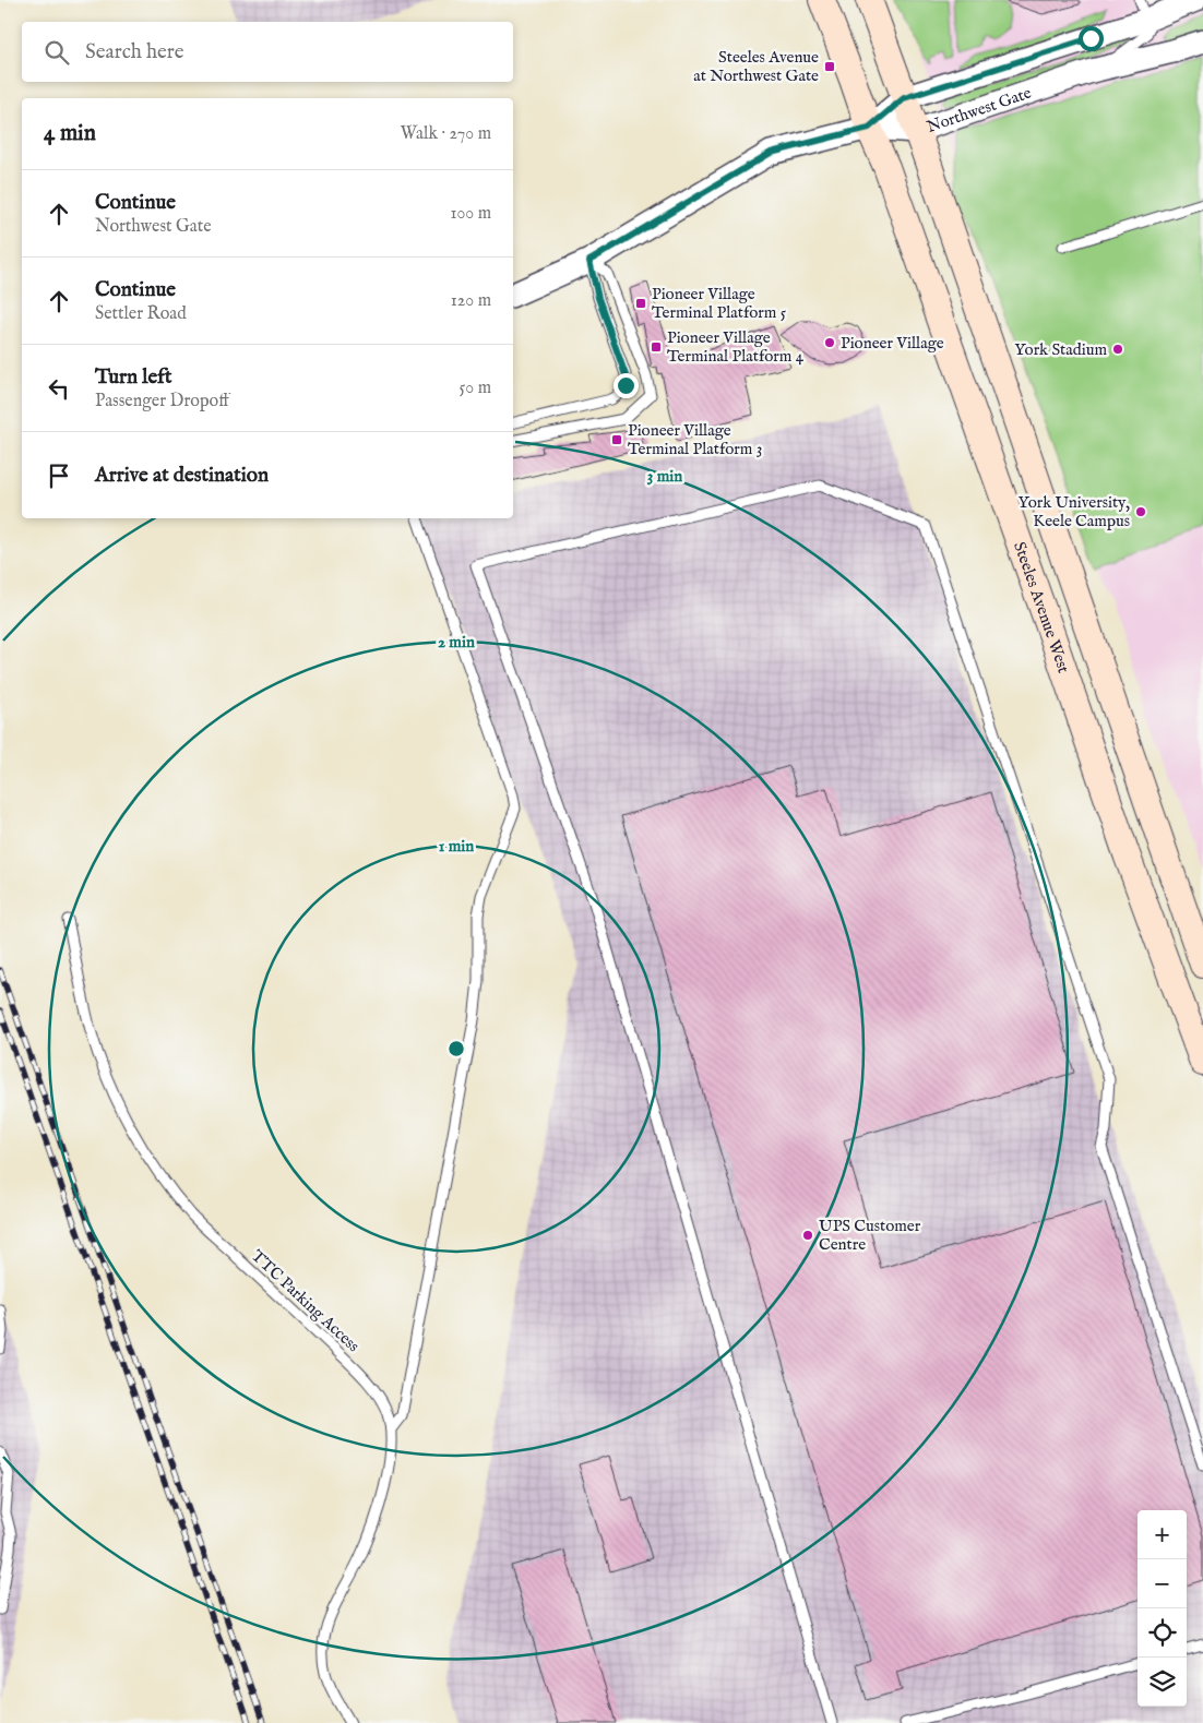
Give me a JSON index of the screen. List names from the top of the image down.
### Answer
{
  "streets": {
    "main road": ["Steeles Avenue West"],
    "street": ["Northwest Gate"],
    "lane": ["TTC Parking Access"]
  },
  "crossings": [
    ["Northwest Gate", "Steeles Avenue West"]
  ],
  "places": {
    "transit": [
      "Steeles Avenue at Northwest Gate",
      "Pioneer Village Terminal Platform 5",
      "Pioneer Village Terminal Platform 4",
      "Pioneer Village Terminal Platform 3"
    ],
    "other": [
      "Pioneer Village",
      "York Stadium",
      "York University, Keele Campus",
      "UPS Customer Centre"
    ]
  },
  "page": {
    "search": "Search here",
    "heading": ["4 min", "Walk · 270 m"],
    "list": [
      ["Continue", "Northwest Gate", "100 m"],
      ["Continue", "Settler Road", "120 m"],
      ["Turn left", "Passenger Dropoff", "50 m"],
      "Arrive at destination"
    ],
    "map_buttons": ["+", "−"]
  },
  "rings": ["3 min", "2 min", "1 min"]
}
